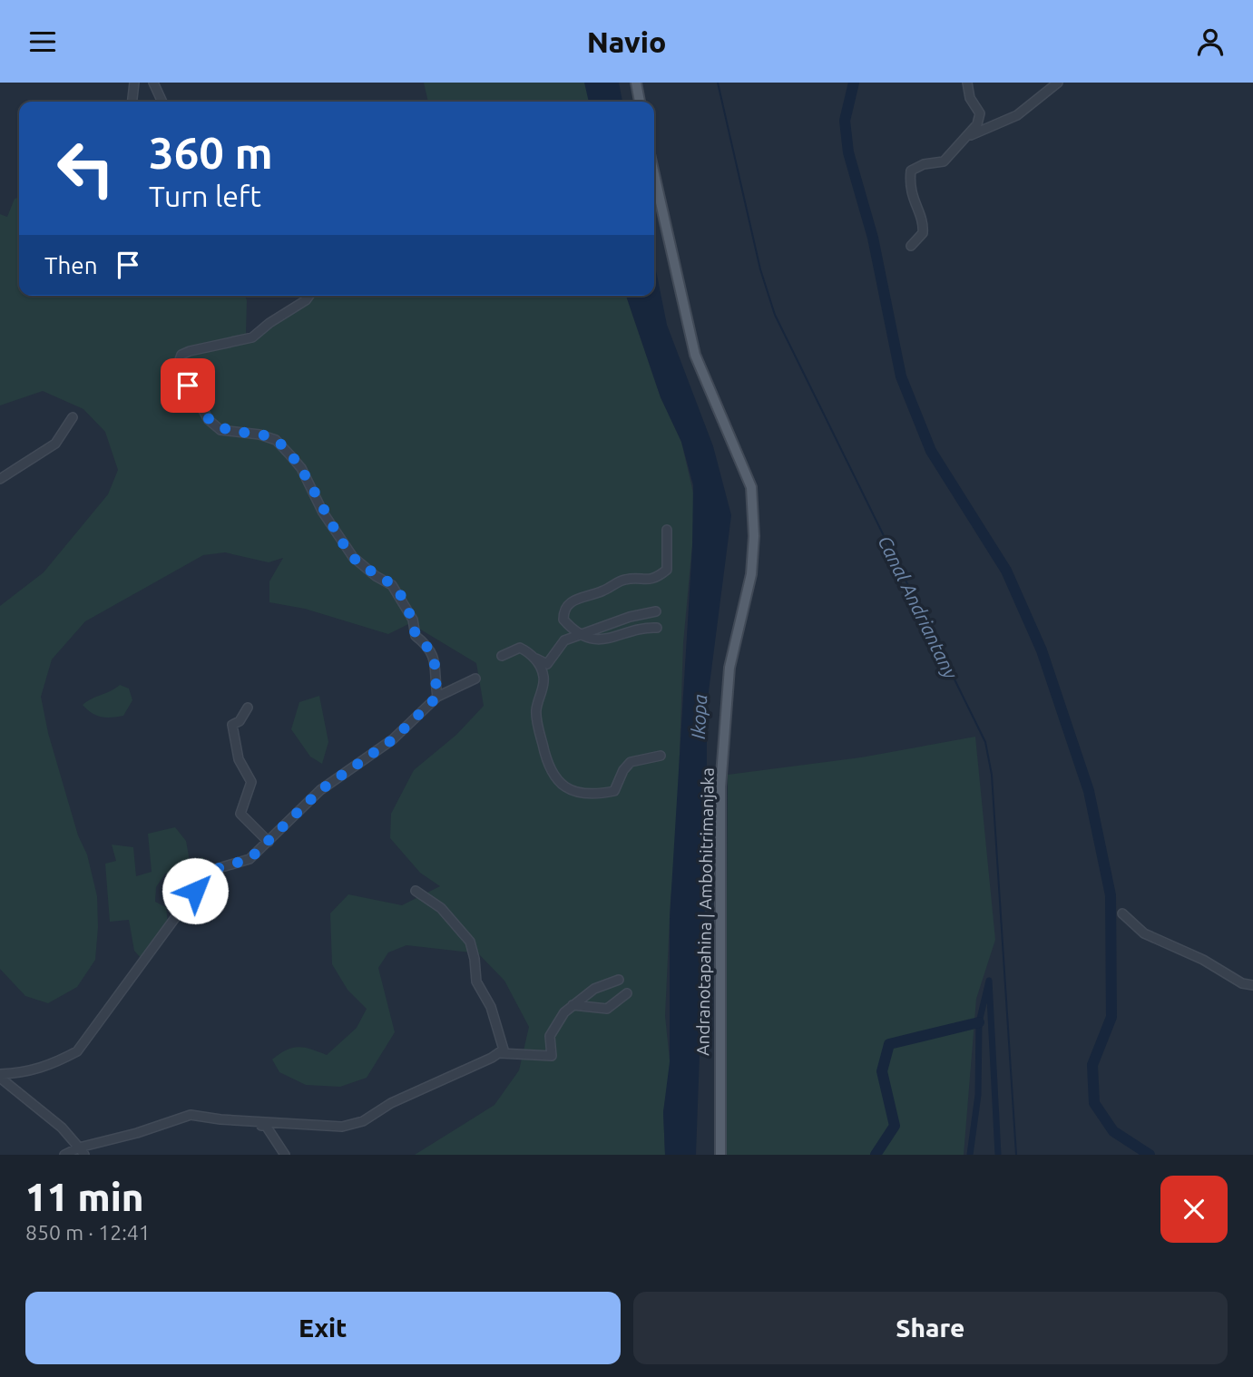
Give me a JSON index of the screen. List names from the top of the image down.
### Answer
{
  "streets": {
    "main road": ["Andranotapahina | Ambohitrimanjaka"]
  },
  "water": ["Canal Andriantany", "Ikopa"],
  "page": {
    "header": "Navio",
    "turn": ["360 m", "Turn left"],
    "then": "Then",
    "heading": ["11 min", "850 m · 12:41"],
    "buttons": ["Exit", "Share"]
  }
}
